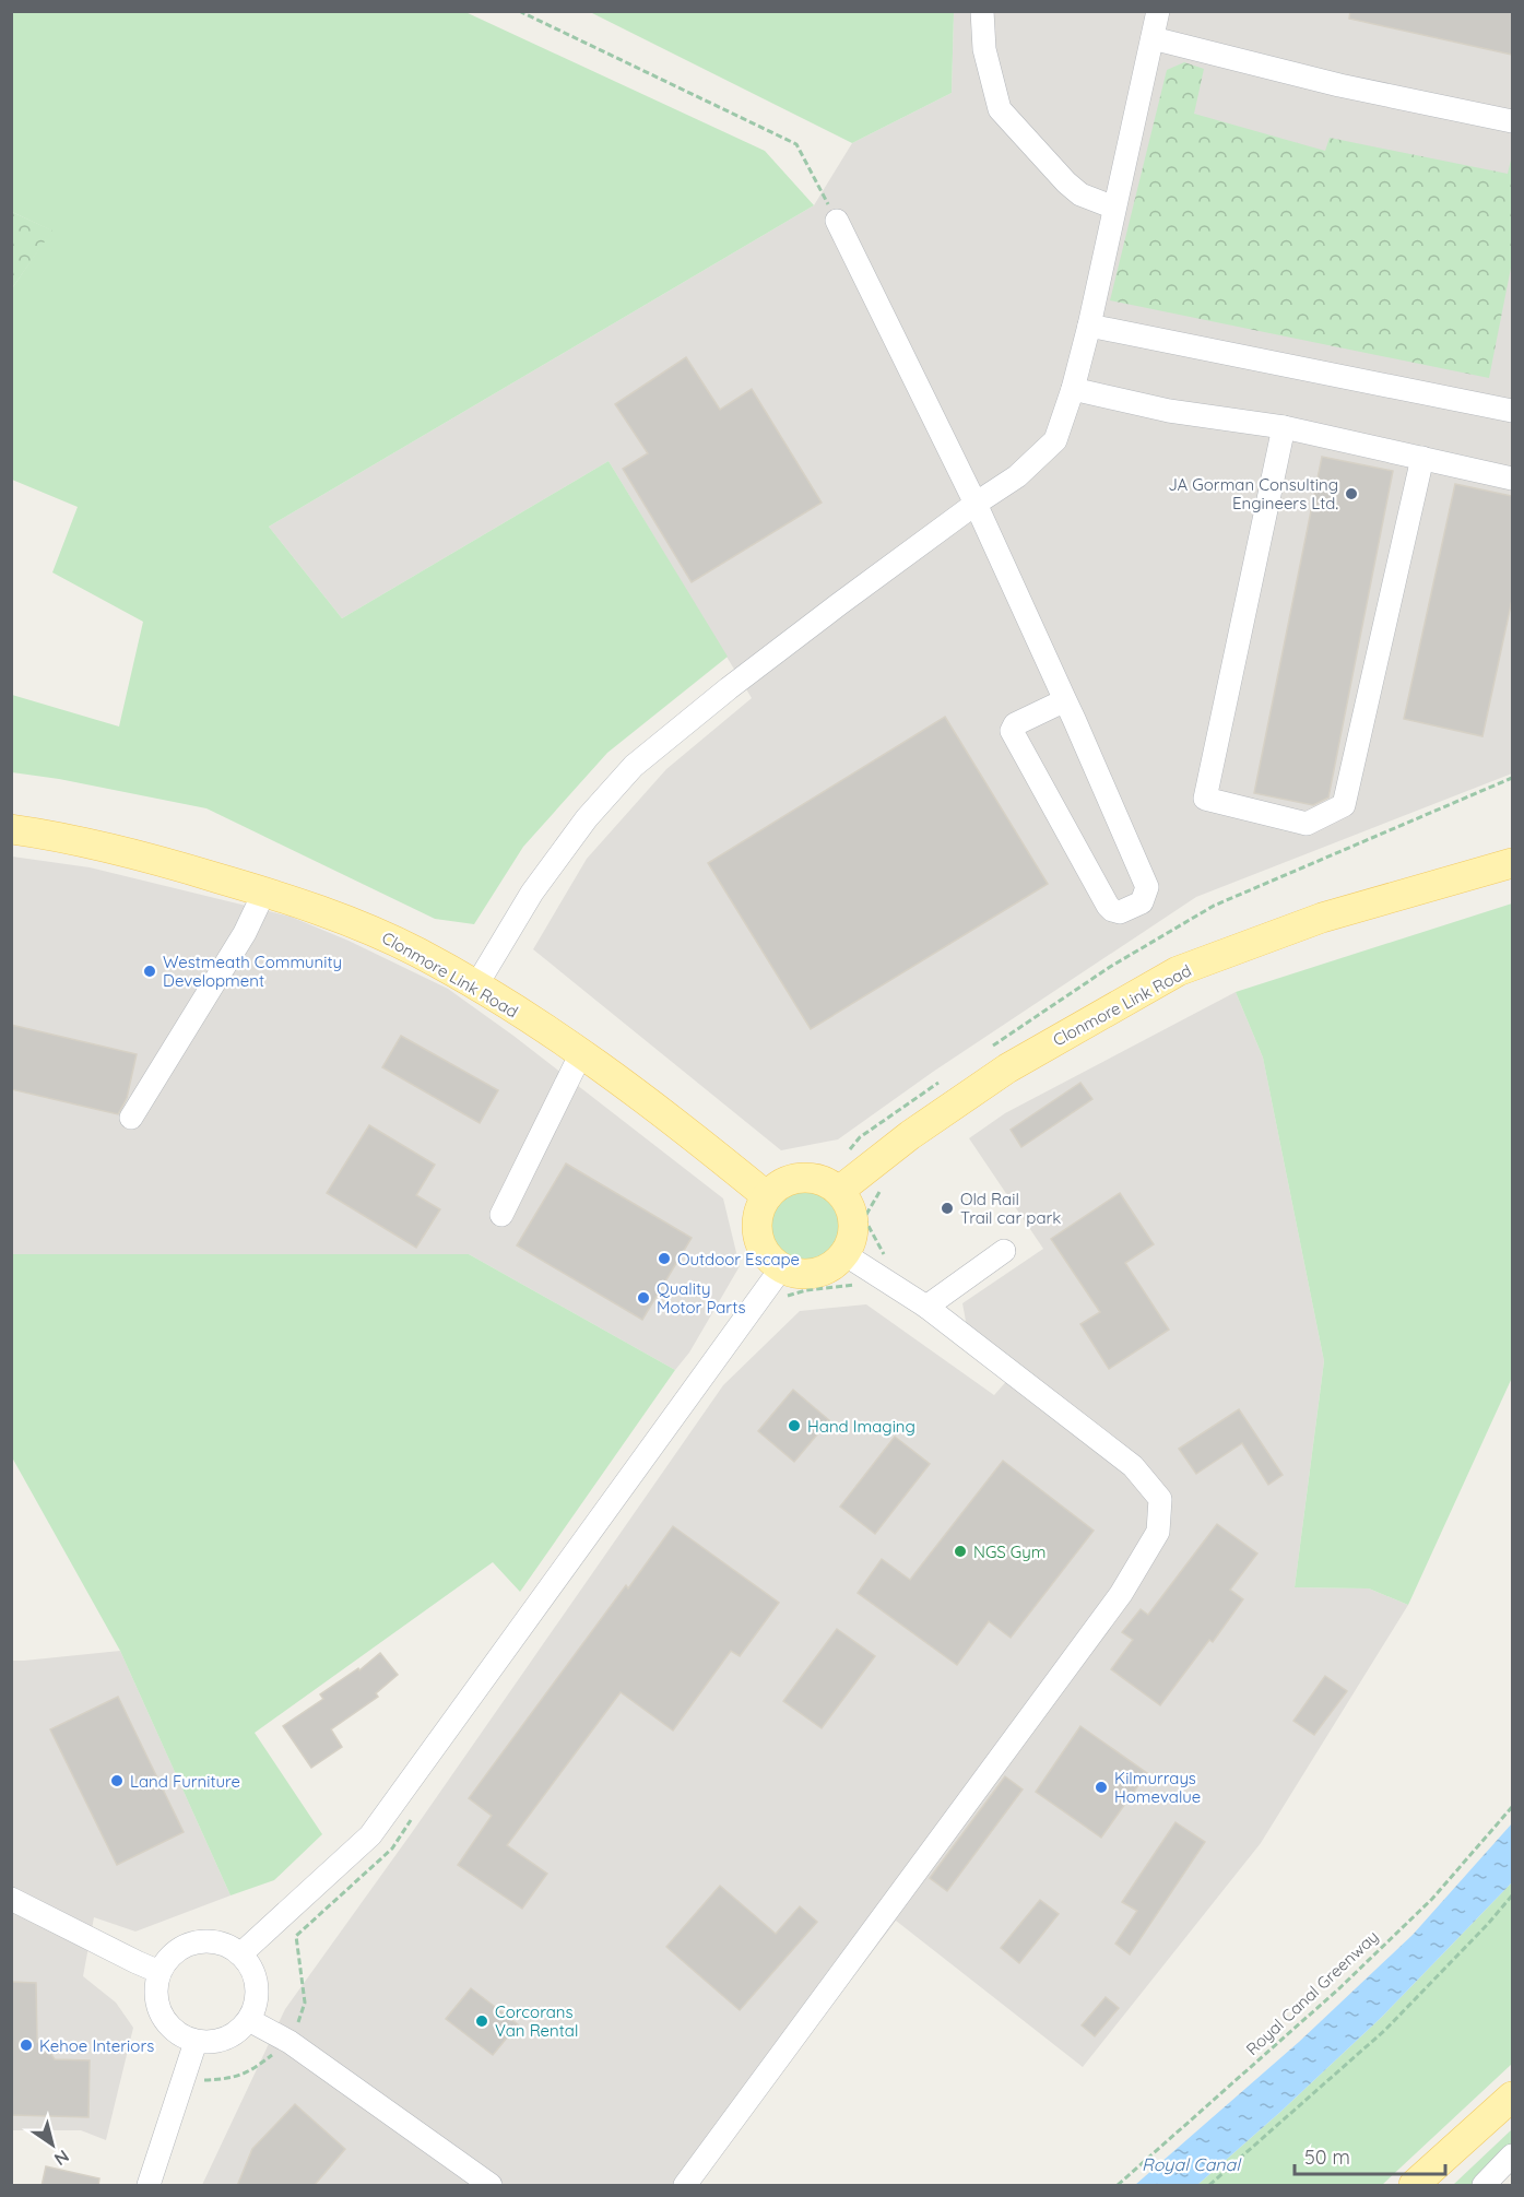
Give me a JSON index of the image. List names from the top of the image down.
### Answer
{
  "streets": {
    "main road": ["Clonmore Link Road"],
    "path": ["Royal Canal Greenway"]
  },
  "water": ["Royal Canal"],
  "places": [
    "JA Gorman Consulting Engineers Ltd.",
    "Westmeath Community Development",
    "Old Rail Trail car park",
    "Outdoor Escape",
    "Quality Motor Parts",
    "Hand Imaging",
    "NGS Gym",
    "Land Furniture",
    "Kilmurrays Homevalue",
    "Corcorans Van Rental",
    "Kehoe Interiors"
  ],
  "scale_bar": "50 m",
  "north": "bottom right"
}
